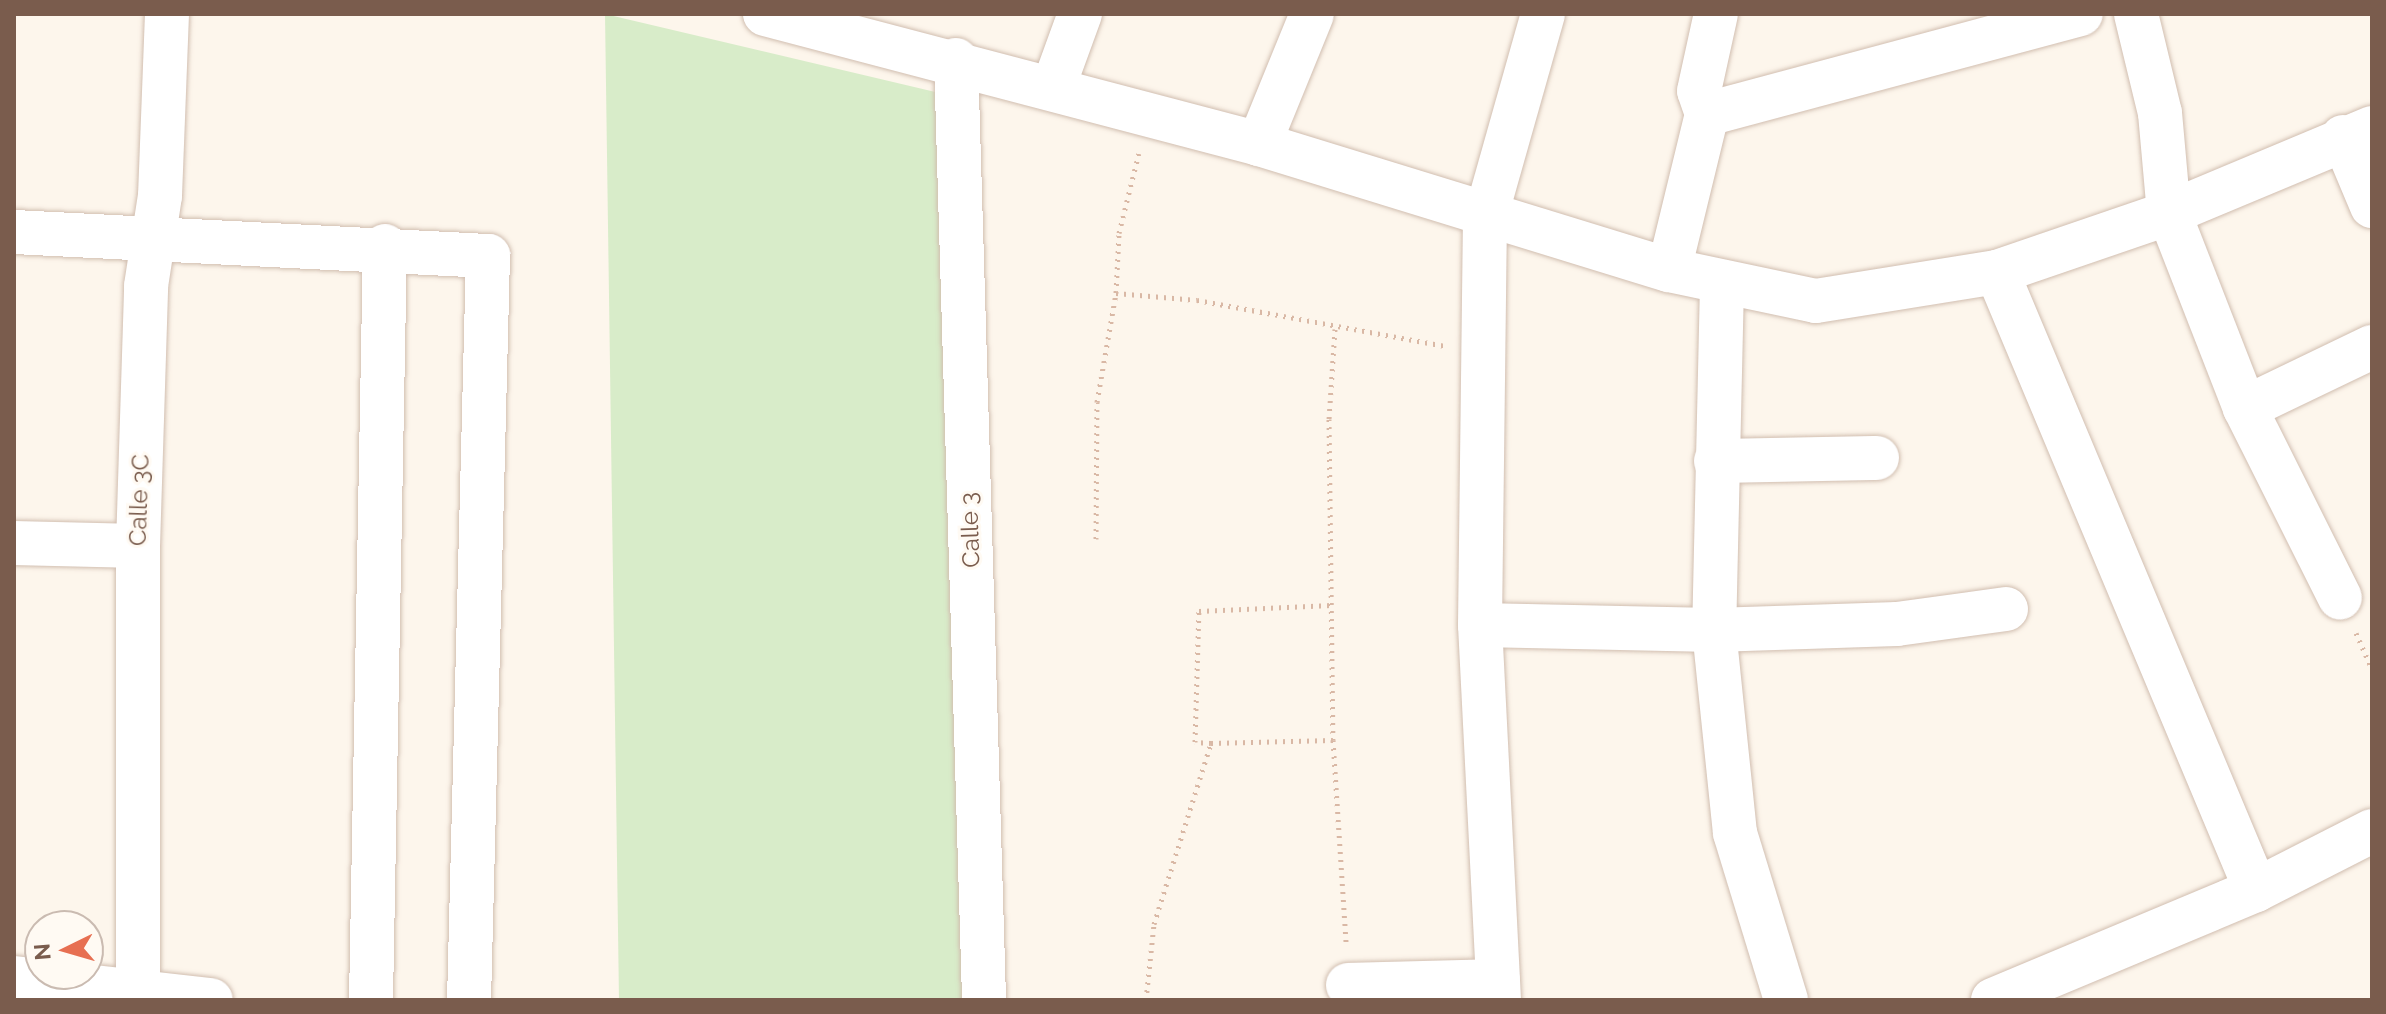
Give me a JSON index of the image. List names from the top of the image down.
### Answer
{
  "streets": {
    "street": ["Calle 3C", "Calle 3"]
  },
  "north": "left"
}
